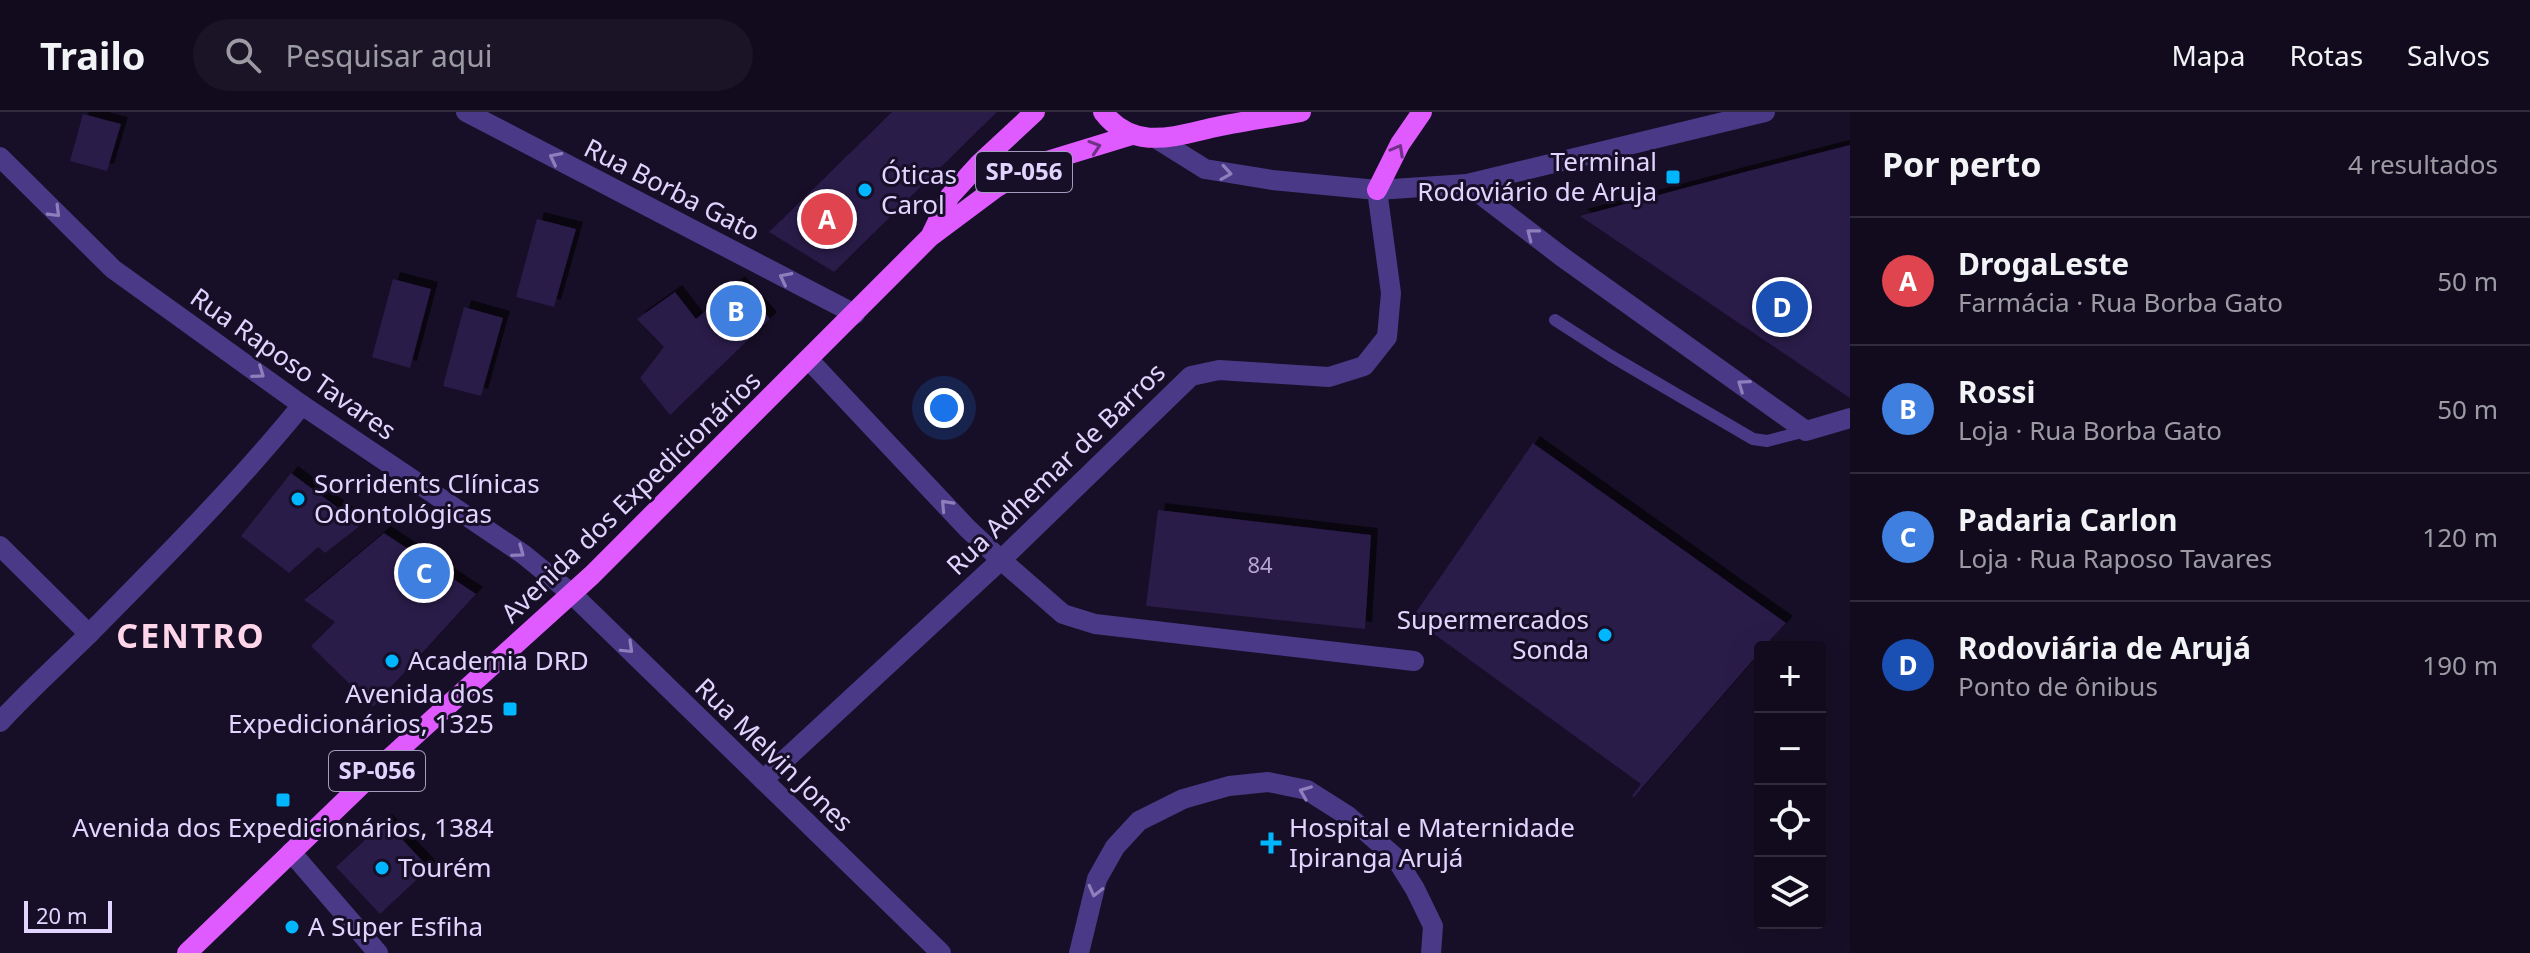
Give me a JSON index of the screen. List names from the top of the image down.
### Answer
{
  "streets": {
    "main road": ["SP-056", "Avenida dos Expedicionários"],
    "street": [
      "Rua Borba Gato",
      "Rua Raposo Tavares",
      "Rua Adhemar de Barros",
      "Rua Melvin Jones"
    ]
  },
  "crossings": [
    ["SP-056", "Avenida dos Expedicionários"],
    ["Rua Borba Gato", "Avenida dos Expedicionários"],
    ["Rua Raposo Tavares", "Avenida dos Expedicionários"],
    ["Rua Raposo Tavares", "Rua Melvin Jones"],
    ["Rua Adhemar de Barros", "Rua Melvin Jones"],
    ["Avenida dos Expedicionários", "Rua Melvin Jones"]
  ],
  "one_way": ["Rua Borba Gato", "Rua Raposo Tavares", "Rua Melvin Jones"],
  "districts": ["CENTRO"],
  "places": {
    "transit": ["Terminal Rodoviário de Aruja", "Avenida dos Expedicionários, 1325", "Avenida dos Expedicionários, 1384"],
    "other": [
      "Óticas Carol",
      "Sorridents Clínicas Odontológicas",
      "Supermercados Sonda",
      "Academia DRD",
      "Tourém",
      "A Super Esfiha"
    ],
    "health": ["Hospital e Maternidade Ipiranga Arujá"]
  },
  "house_numbers": ["84"],
  "scale_bar": "20 m",
  "page": {
    "header": "Trailo",
    "search": "Pesquisar aqui",
    "nav": ["Mapa", "Rotas", "Salvos"],
    "heading": ["Por perto", "4 resultados"],
    "pins": [
      "A",
      "D",
      "B",
      "C"
    ],
    "list": [
      {
        "mark": "A",
        "name": "DrogaLeste",
        "note": "Farmácia · Rua Borba Gato",
        "value": "50 m"
      },
      {
        "mark": "B",
        "name": "Rossi",
        "note": "Loja · Rua Borba Gato",
        "value": "50 m"
      },
      {
        "mark": "C",
        "name": "Padaria Carlon",
        "note": "Loja · Rua Raposo Tavares",
        "value": "120 m"
      },
      {
        "mark": "D",
        "name": "Rodoviária de Arujá",
        "note": "Ponto de ônibus",
        "value": "190 m"
      }
    ],
    "map_buttons": ["+", "−"],
    "scale": "20 m"
  }
}
